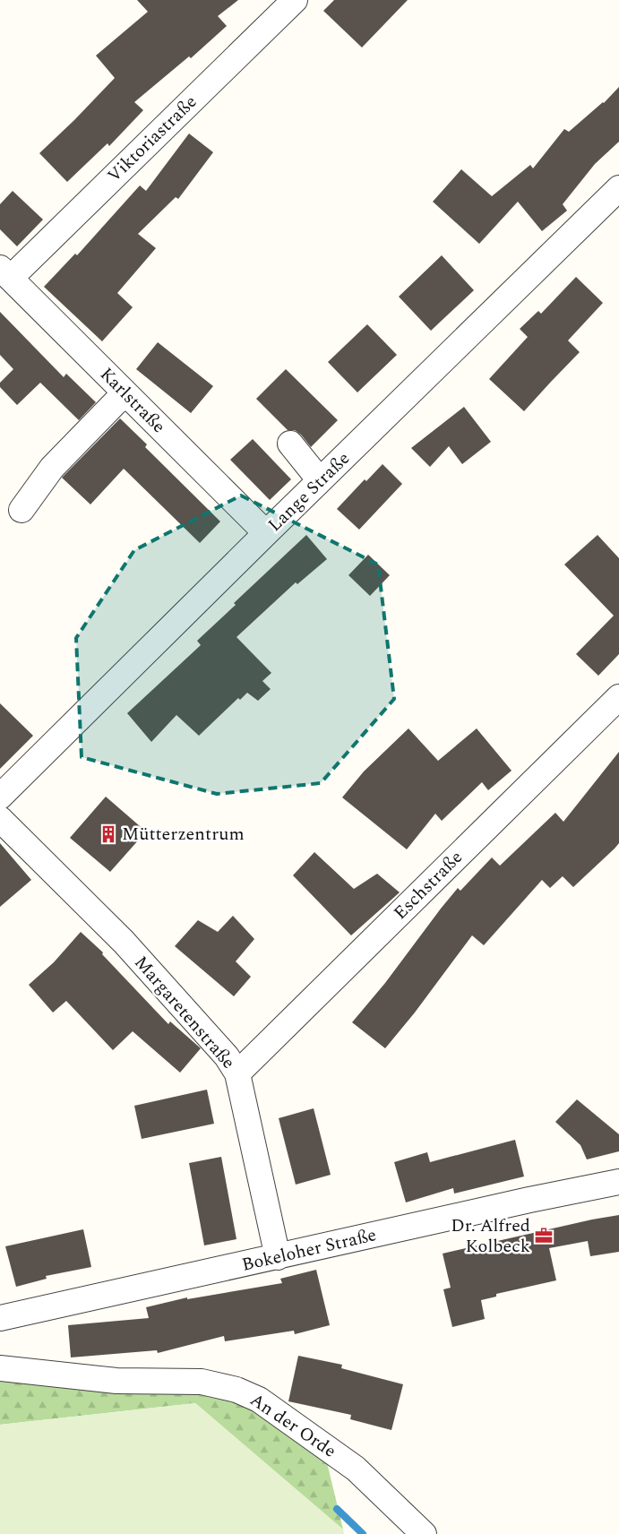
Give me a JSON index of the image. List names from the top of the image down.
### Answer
{
  "streets": {
    "street": [
      "Viktoriastraße",
      "Karlstraße",
      "Lange Straße",
      "Eschstraße",
      "Margaretenstraße",
      "Bokeloher Straße",
      "An der Orde"
    ]
  },
  "crossings": [
    ["Viktoriastraße", "Karlstraße"],
    ["Karlstraße", "Lange Straße"],
    ["Eschstraße", "Margaretenstraße"],
    ["Margaretenstraße", "Bokeloher Straße"]
  ],
  "places": {
    "building": ["Mütterzentrum"],
    "office": ["Dr. Alfred Kolbeck"]
  }
}
